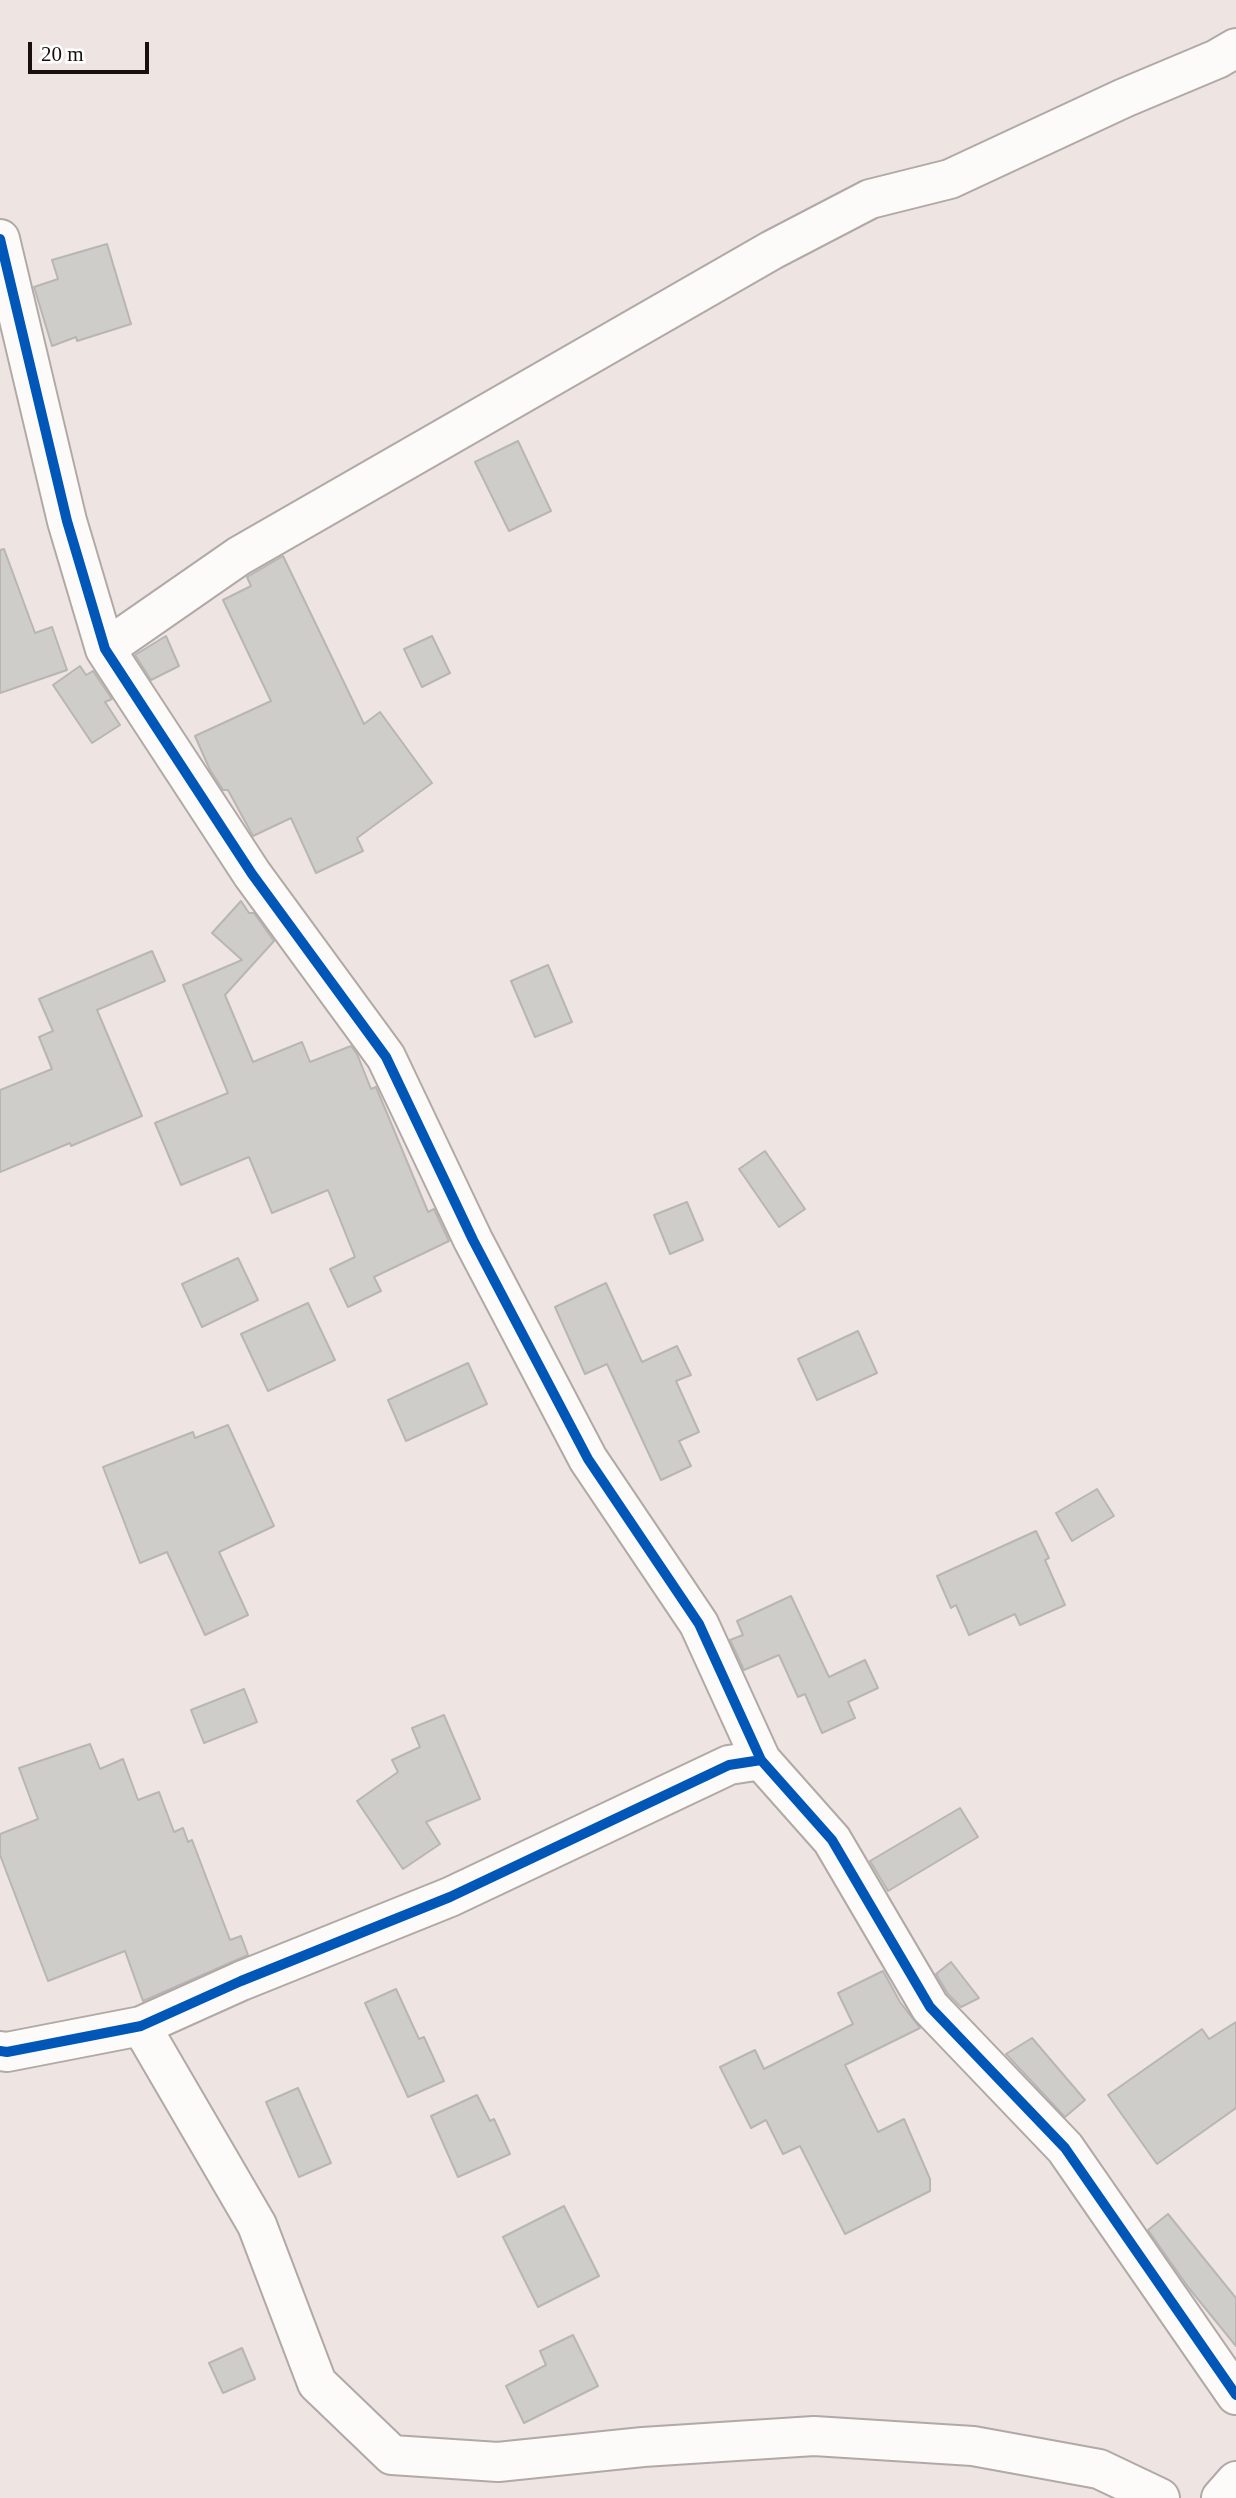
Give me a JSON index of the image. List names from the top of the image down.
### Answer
{
  "scale_bar": "20 m"
}
